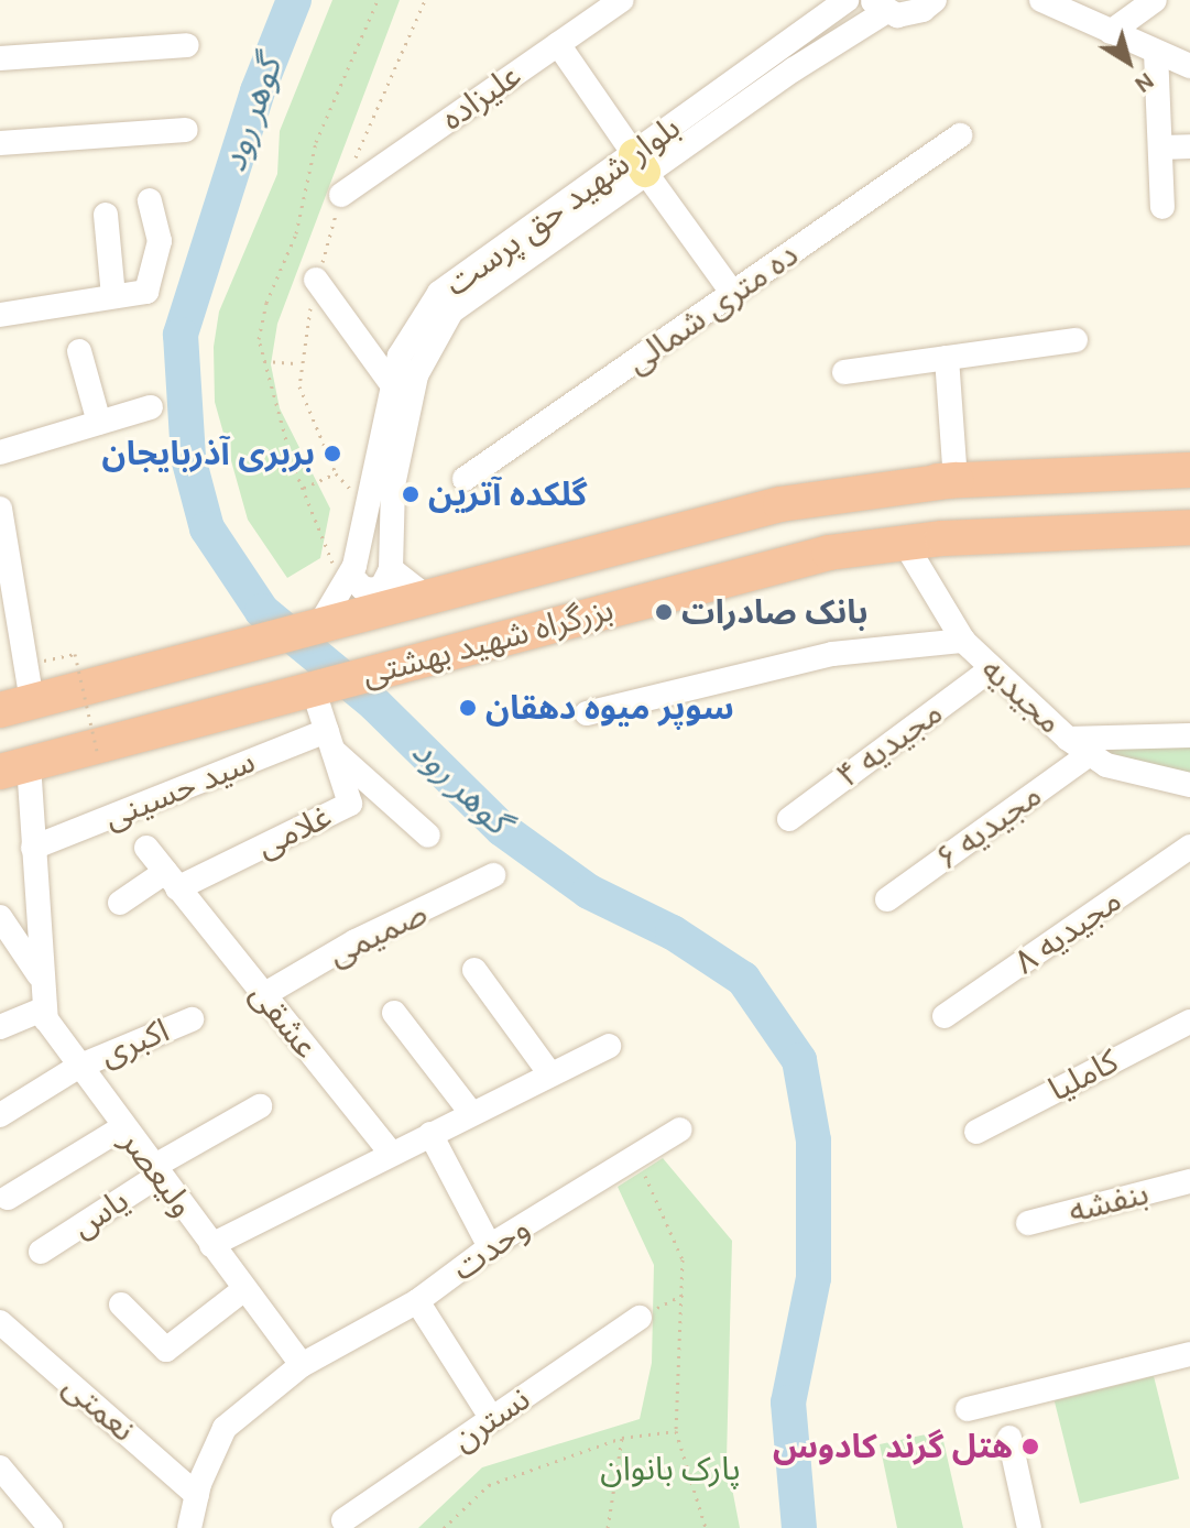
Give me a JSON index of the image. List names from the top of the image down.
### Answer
{
  "streets": {
    "highway": ["بزرگراه شهید بهشتی"],
    "street": [
      "علیزاده",
      "بلوار شهید حق پرست",
      "ده متری شمالی",
      "مجیدیه",
      "مجیدیه ۴",
      "سید حسینی",
      "مجیدیه ۶",
      "غلامی",
      "مجیدیه ۸",
      "صمیمی",
      "عشقی",
      "اکبری",
      "کاملیا",
      "ولیعصر",
      "بنفشه",
      "یاس",
      "وحدت",
      "نعمتی",
      "نسترن"
    ]
  },
  "crossings": [
    ["بلوار شهید حق پرست", "بزرگراه شهید بهشتی"],
    ["بزرگراه شهید بهشتی", "مجیدیه"],
    ["بزرگراه شهید بهشتی", "غلامی"],
    ["بزرگراه شهید بهشتی", "ولیعصر"],
    ["مجیدیه", "مجیدیه ۴"],
    ["مجیدیه", "مجیدیه ۶"],
    ["سید حسینی", "غلامی"],
    ["سید حسینی", "ولیعصر"],
    ["غلامی", "عشقی"],
    ["صمیمی", "عشقی"],
    ["اکبری", "ولیعصر"],
    ["ولیعصر", "یاس"],
    ["ولیعصر", "وحدت"]
  ],
  "water": ["گوهر رود"],
  "parks": ["پارک بانوان"],
  "places": [
    "بربری آذربایجان",
    "گلکده آترین",
    "بانک صادرات",
    "سوپر میوه دهقان",
    "هتل گرند کادوس"
  ],
  "north": "bottom right"
}
